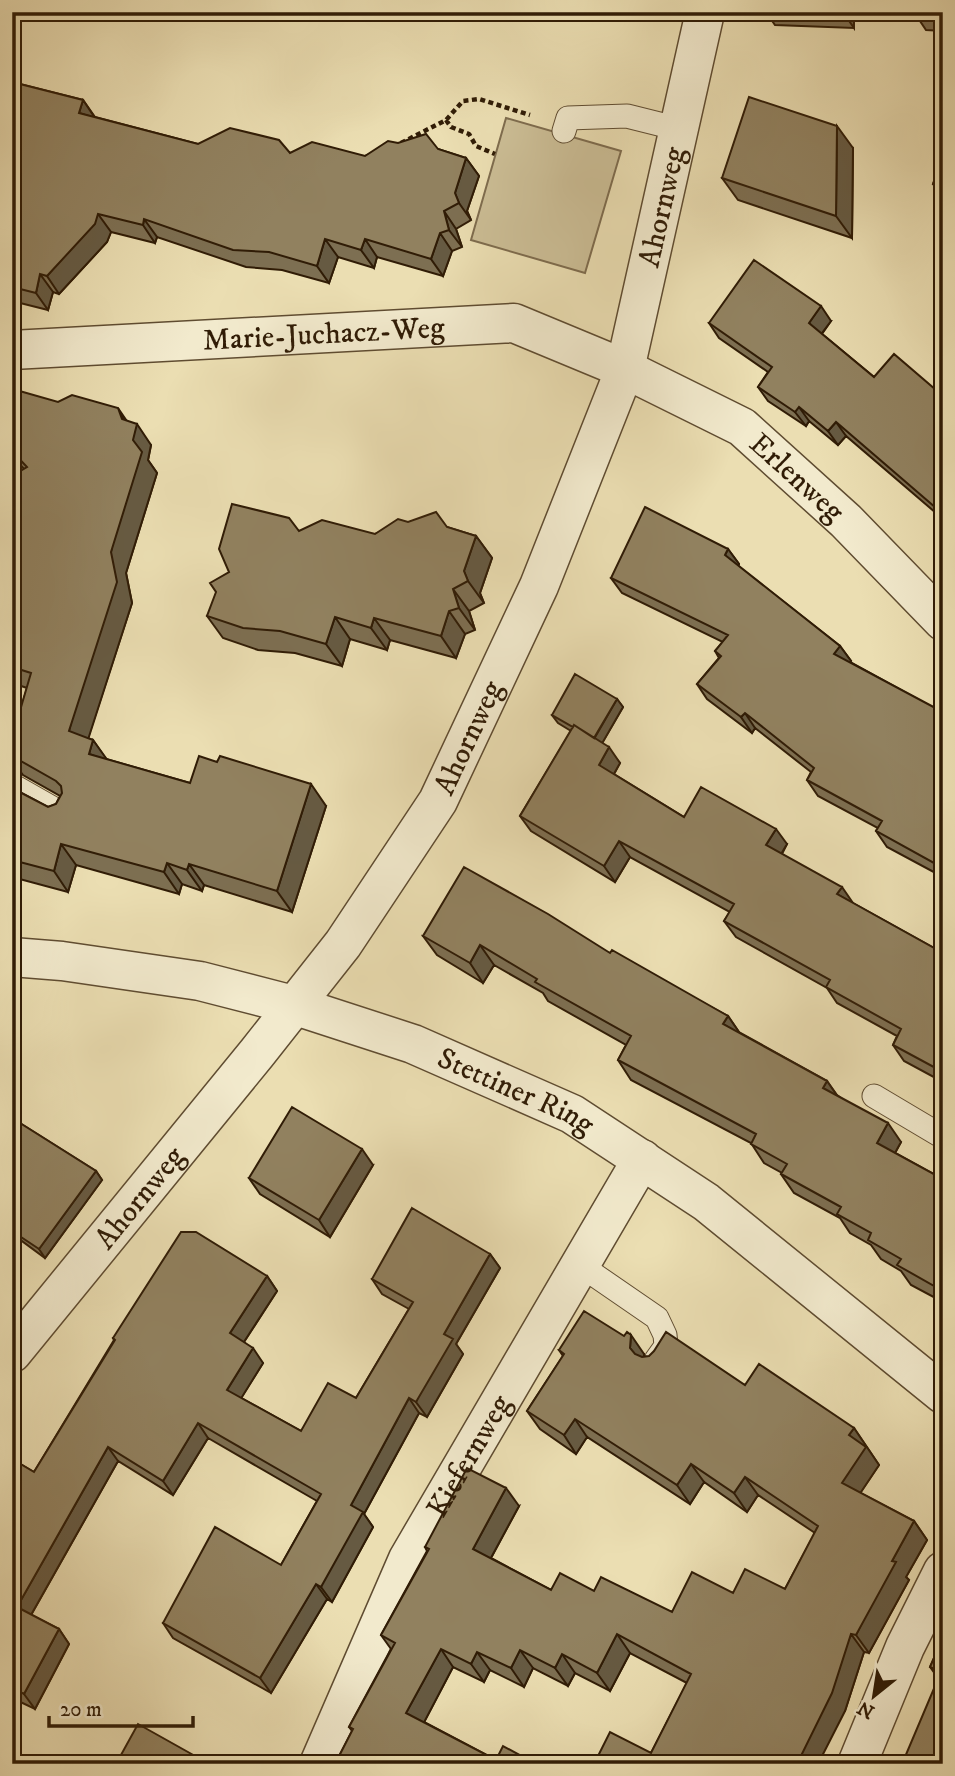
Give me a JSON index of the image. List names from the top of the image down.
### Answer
{
  "streets": {
    "street": [
      "Ahornweg",
      "Marie-Juchacz-Weg",
      "Erlenweg",
      "Stettiner Ring",
      "Kiefernweg"
    ]
  },
  "crossings": [
    ["Ahornweg", "Marie-Juchacz-Weg"],
    ["Ahornweg", "Erlenweg"],
    ["Ahornweg", "Stettiner Ring"],
    ["Marie-Juchacz-Weg", "Erlenweg"],
    ["Stettiner Ring", "Kiefernweg"]
  ],
  "scale_bar": "20 m",
  "north": "bottom left"
}
